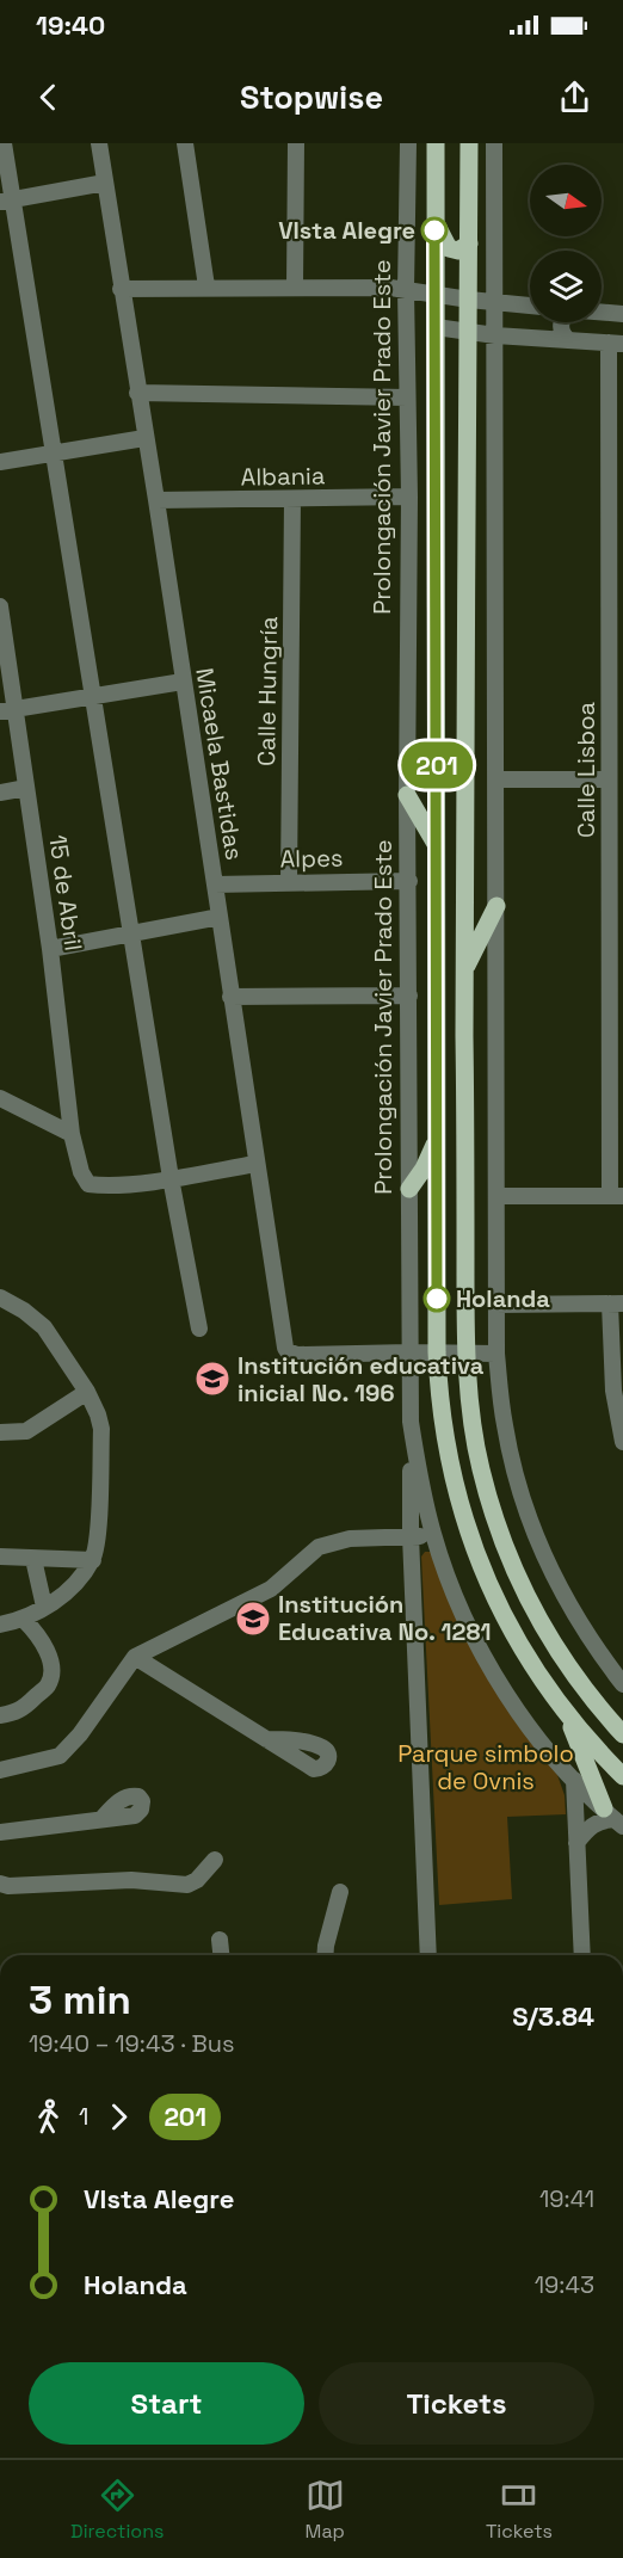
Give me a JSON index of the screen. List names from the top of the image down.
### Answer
{
  "streets": {
    "street": [
      "Prolongación Javier Prado Este",
      "Albania",
      "Calle Hungría",
      "Micaela Bastidas",
      "Calle Lisboa",
      "Alpes",
      "15 de Abril"
    ]
  },
  "crossings": [
    ["Prolongación Javier Prado Este", "Albania"],
    ["Prolongación Javier Prado Este", "Micaela Bastidas"],
    ["Prolongación Javier Prado Este", "Alpes"],
    ["Albania", "Calle Hungría"],
    ["Albania", "Micaela Bastidas"],
    ["Calle Hungría", "Alpes"],
    ["Micaela Bastidas", "Alpes"]
  ],
  "parks": ["Parque simbolo de Ovnis"],
  "places": {
    "other": ["VIsta Alegre", "Holanda"],
    "school or university": ["Institución educativa inicial No. 196", "Institución Educativa No. 1281"]
  },
  "lines": ["bus line 201"],
  "north": "right",
  "page": {
    "status": "19:40",
    "header": "Stopwise",
    "on_map": "201",
    "heading": ["3 min", "19:40 – 19:43 · Bus", "S/3.84"],
    "legs": ["1", "201"],
    "list": [
      {
        "name": "VIsta Alegre",
        "value": "19:41"
      },
      {
        "name": "Holanda",
        "value": "19:43"
      }
    ],
    "buttons": ["Start", "Tickets"],
    "tabs": ["Directions", "Map", "Tickets"]
  }
}
